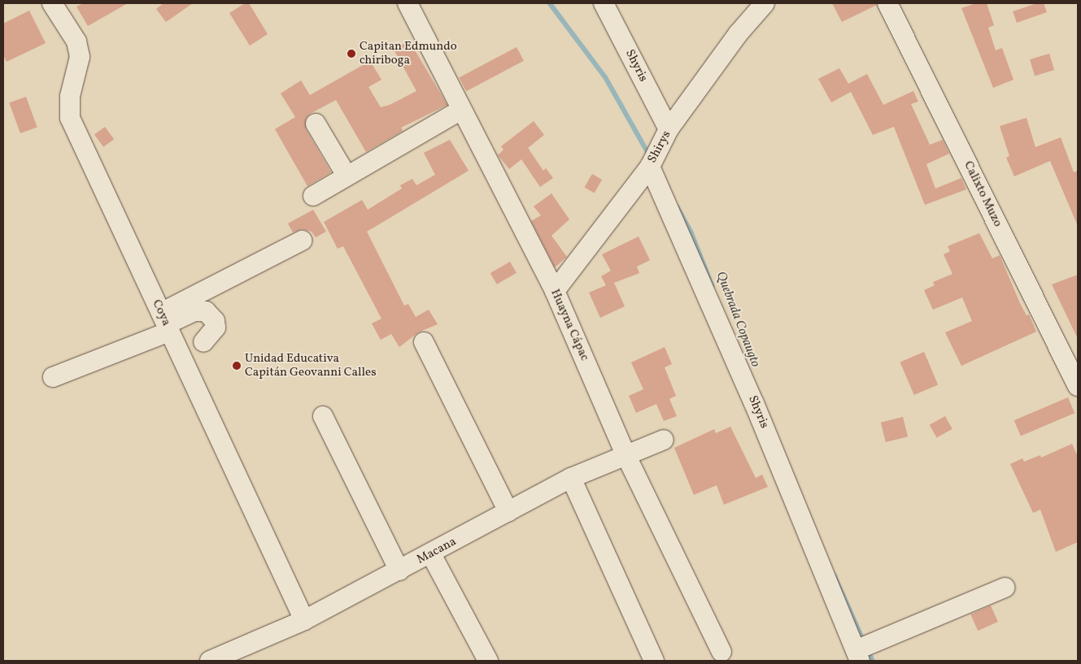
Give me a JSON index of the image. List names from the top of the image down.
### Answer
{
  "streets": {
    "street": [
      "Shyris",
      "Shirys",
      "Calixto Muzo",
      "Coya",
      "Huayna Cápac",
      "Macana"
    ]
  },
  "crossings": [
    ["Shyris", "Shirys"],
    ["Shirys", "Huayna Cápac"],
    ["Coya", "Macana"],
    ["Huayna Cápac", "Macana"]
  ],
  "water": ["Quebrada Copaugto"],
  "places": ["Capitan Edmundo chiriboga", "Unidad Educativa Capitán Geovanni Calles"]
}
